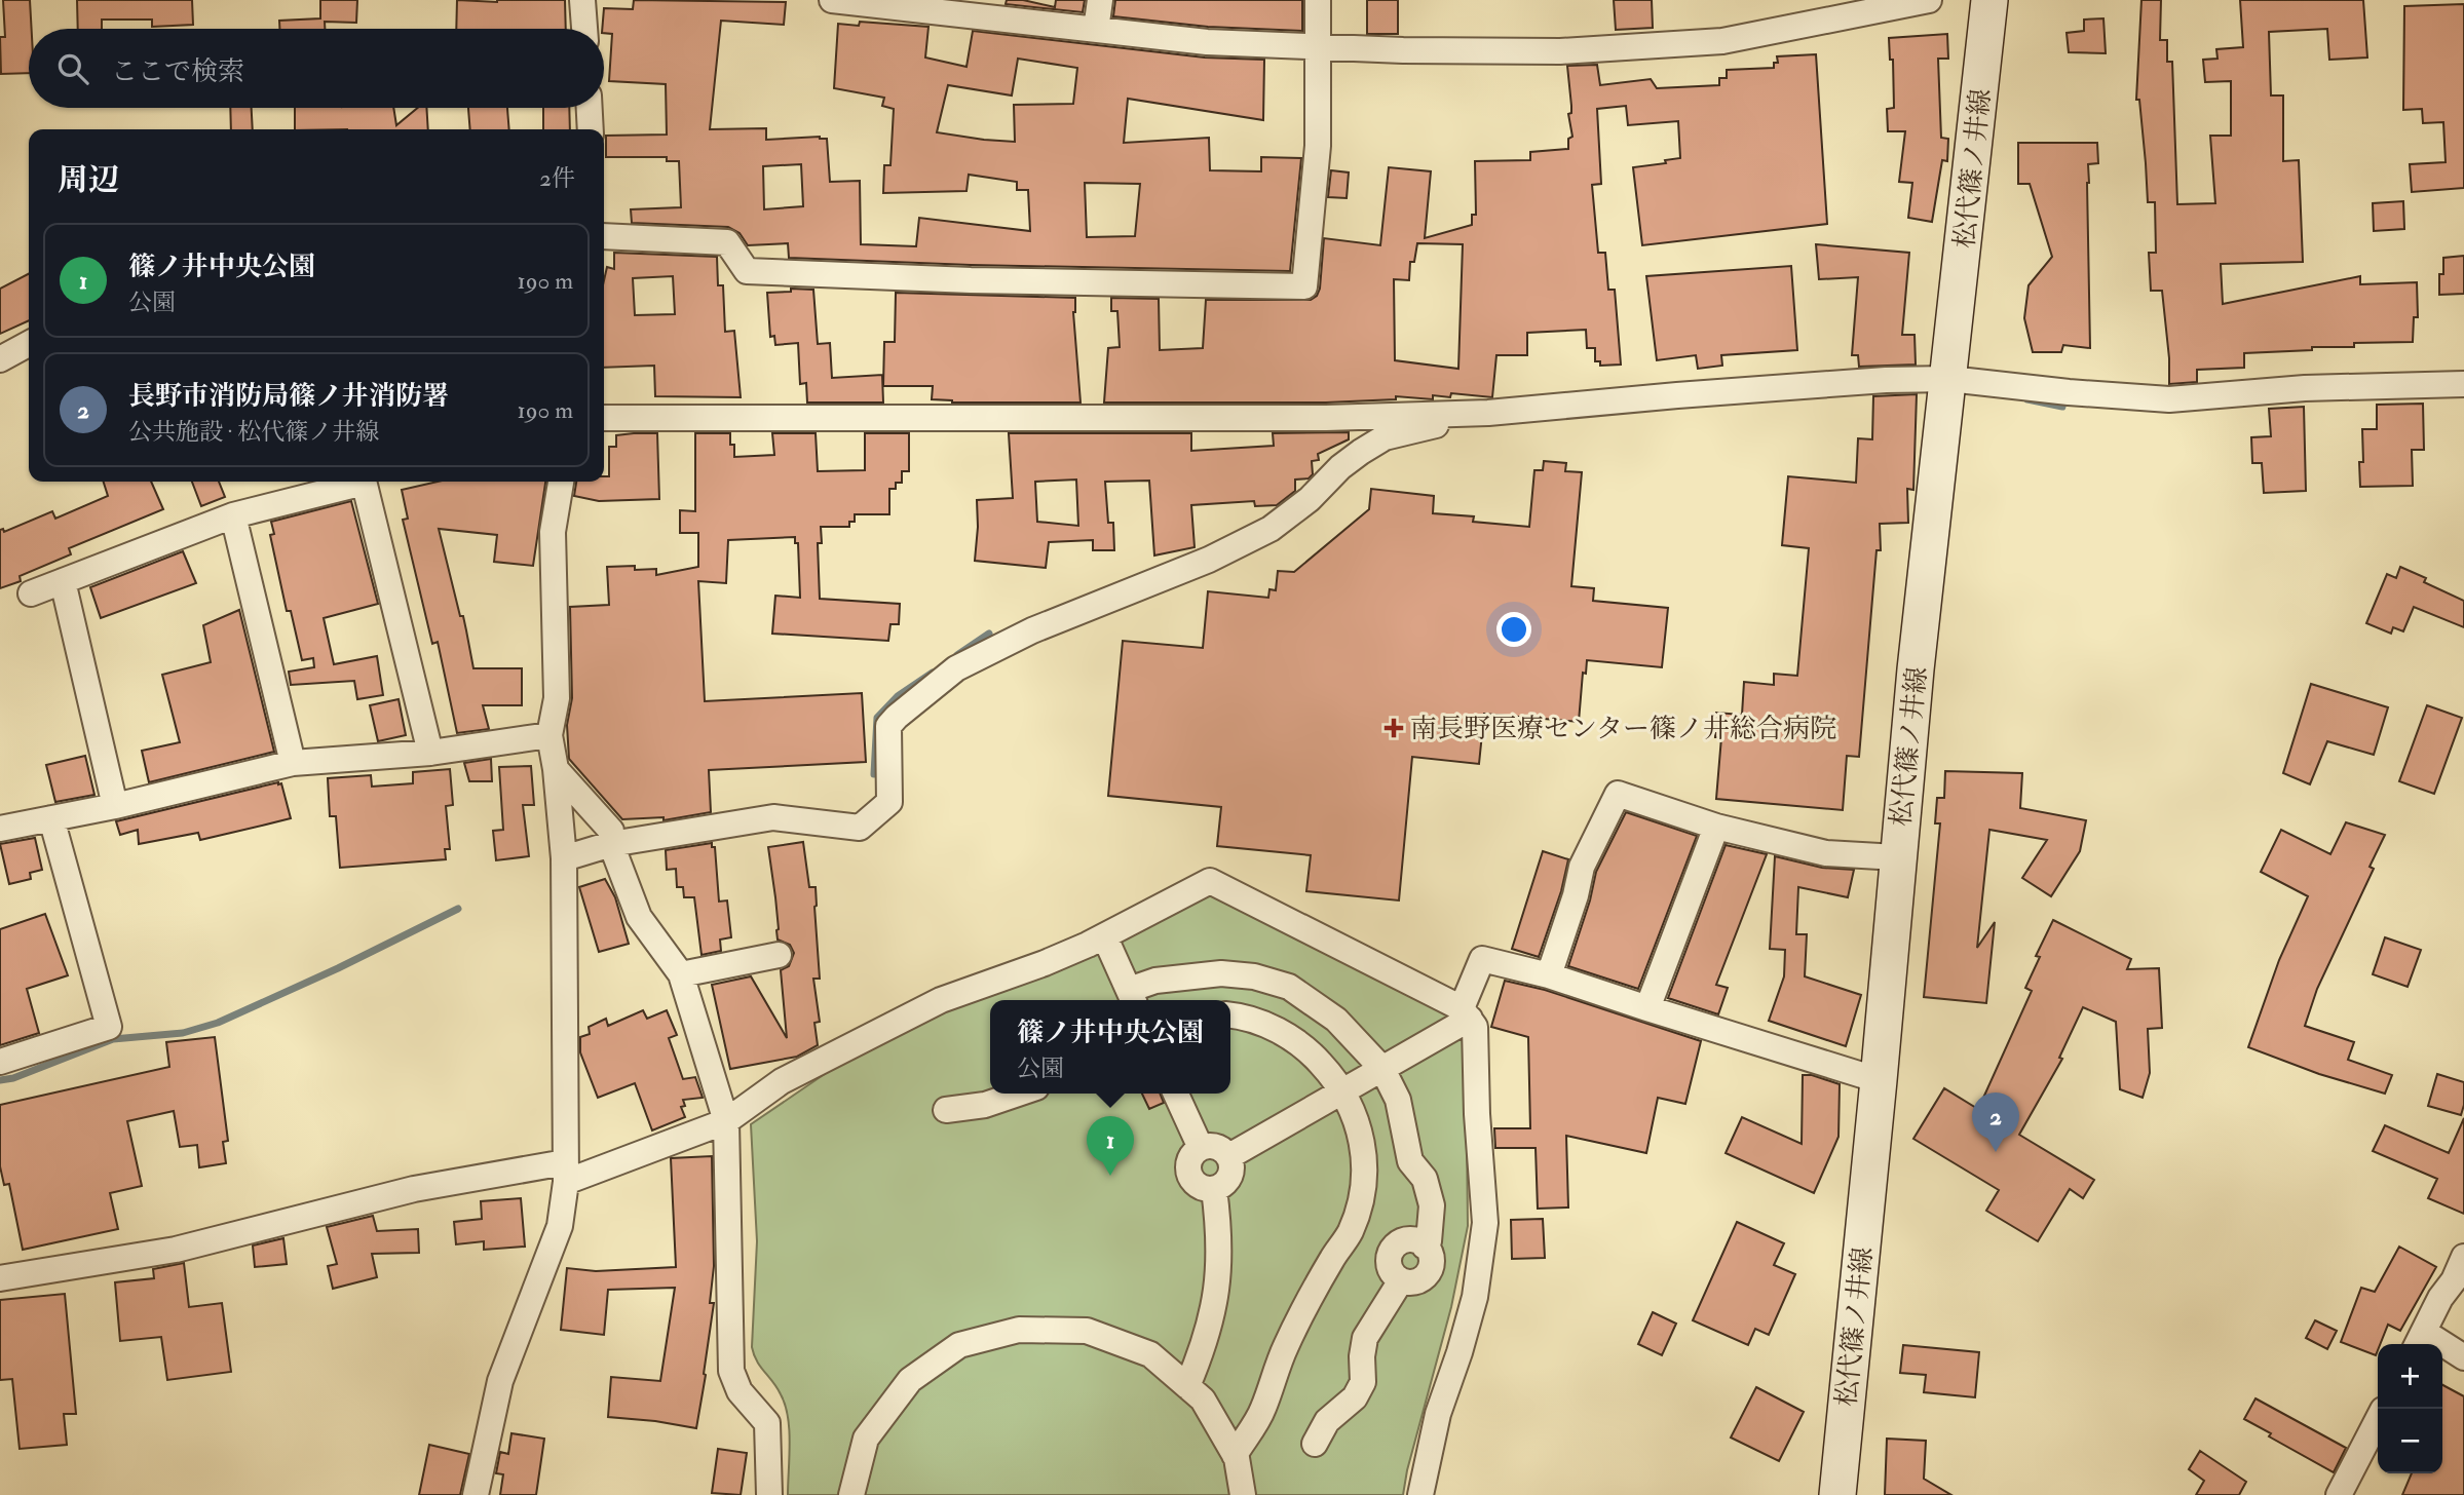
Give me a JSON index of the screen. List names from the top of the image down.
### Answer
{
  "streets": {
    "main road": ["松代篠ノ井線"]
  },
  "places": {
    "health": ["南長野医療センター篠ノ井総合病院"]
  },
  "page": {
    "search": "ここで検索",
    "heading": ["周辺", "2件"],
    "list": [
      {
        "mark": "1",
        "name": "篠ノ井中央公園",
        "note": "公園",
        "value": "190 m"
      },
      {
        "mark": "2",
        "name": "長野市消防局篠ノ井消防署",
        "note": "公共施設 · 松代篠ノ井線",
        "value": "190 m"
      }
    ],
    "popup": ["篠ノ井中央公園", "公園"],
    "pins": ["2", "1"],
    "map_buttons": ["+", "−"]
  }
}
